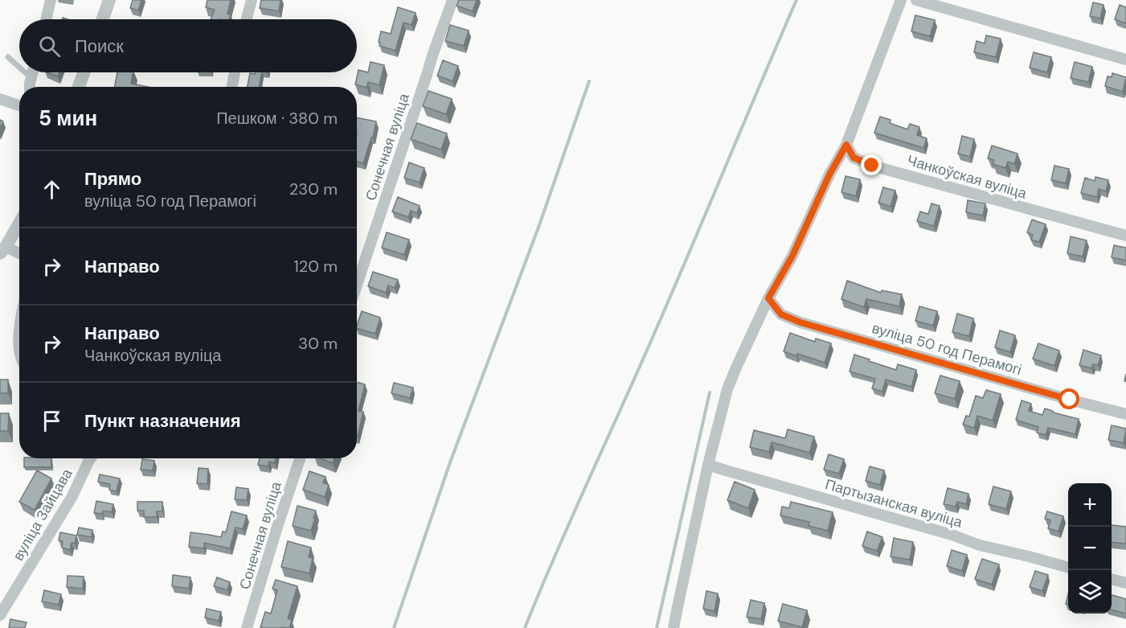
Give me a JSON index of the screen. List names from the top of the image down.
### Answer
{
  "streets": {
    "street": [
      "Сонечная вуліца",
      "Чанкоўская вуліца",
      "вуліца 50 год Перамогі",
      "Партызанская вуліца",
      "вуліца Зайцава"
    ]
  },
  "page": {
    "search": "Поиск",
    "heading": ["5 мин", "Пешком · 380 m"],
    "list": [
      ["Прямо", "вуліца 50 год Перамогі", "230 m"],
      ["Направо", "120 m"],
      ["Направо", "Чанкоўская вуліца", "30 m"],
      "Пункт назначения"
    ],
    "map_buttons": ["+", "−"]
  }
}
